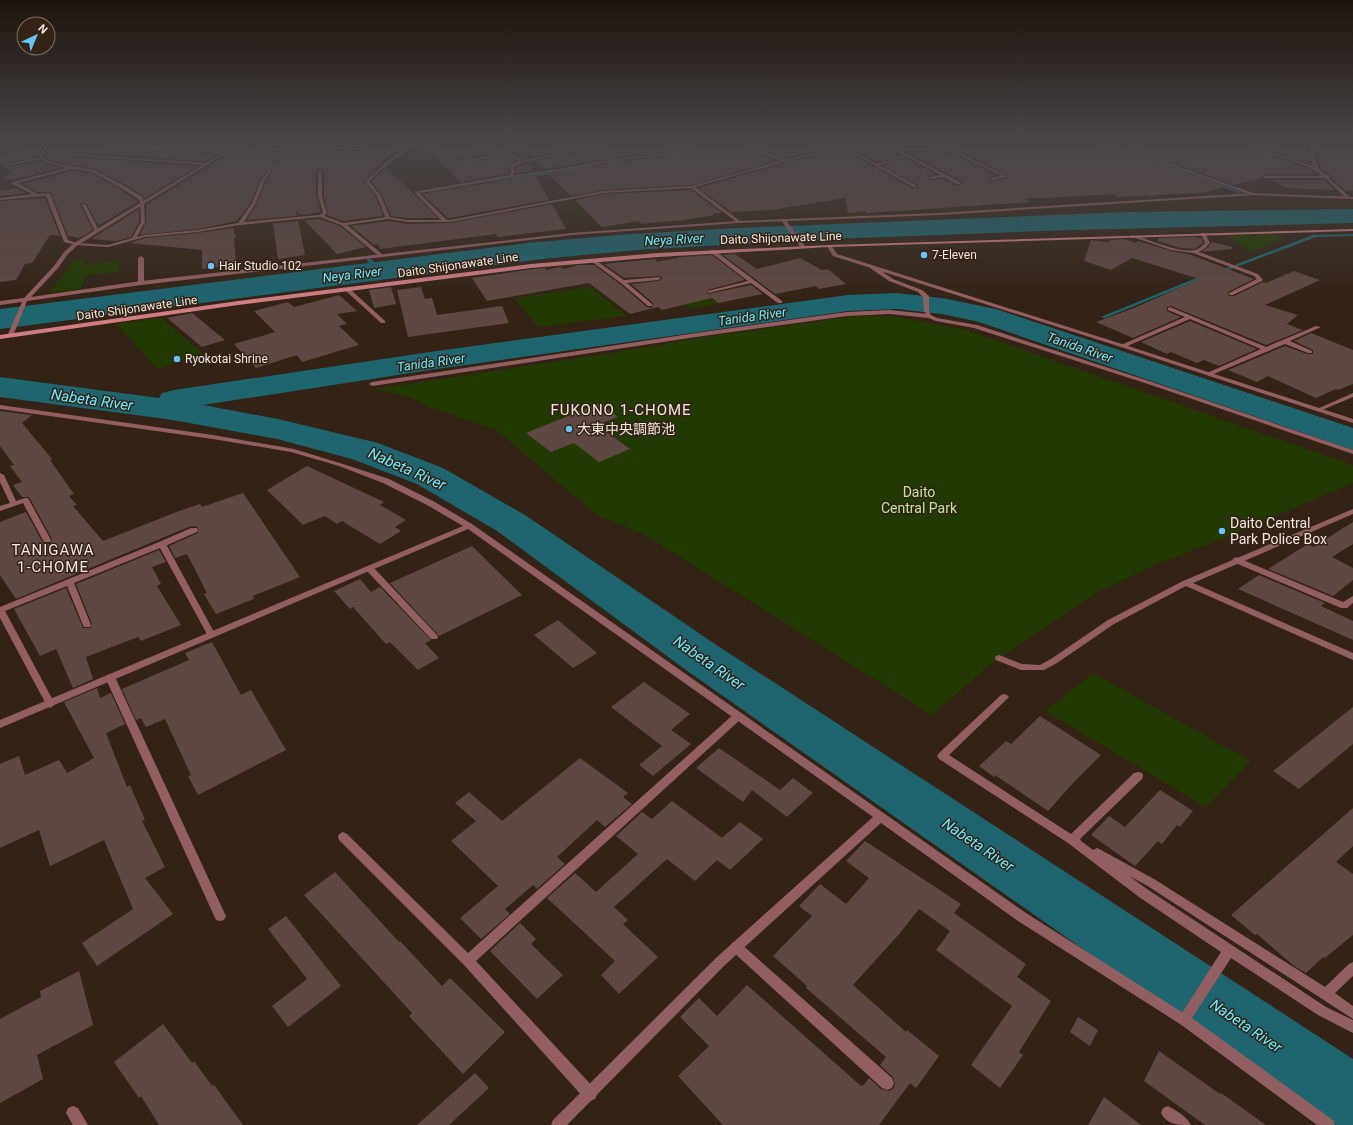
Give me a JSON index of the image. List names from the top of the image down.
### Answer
{
  "streets": {
    "main road": ["Daito Shijonawate Line"]
  },
  "districts": ["FUKONO 1-CHOME", "TANIGAWA 1-CHOME"],
  "water": ["Neya River", "Tanida River", "Nabeta River"],
  "parks": ["Daito Central Park"],
  "places": [
    "7-Eleven",
    "Hair Studio 102",
    "Ryokotai Shrine",
    "大東中央調節池",
    "Daito Central Park Police Box"
  ],
  "north": "top right"
}
